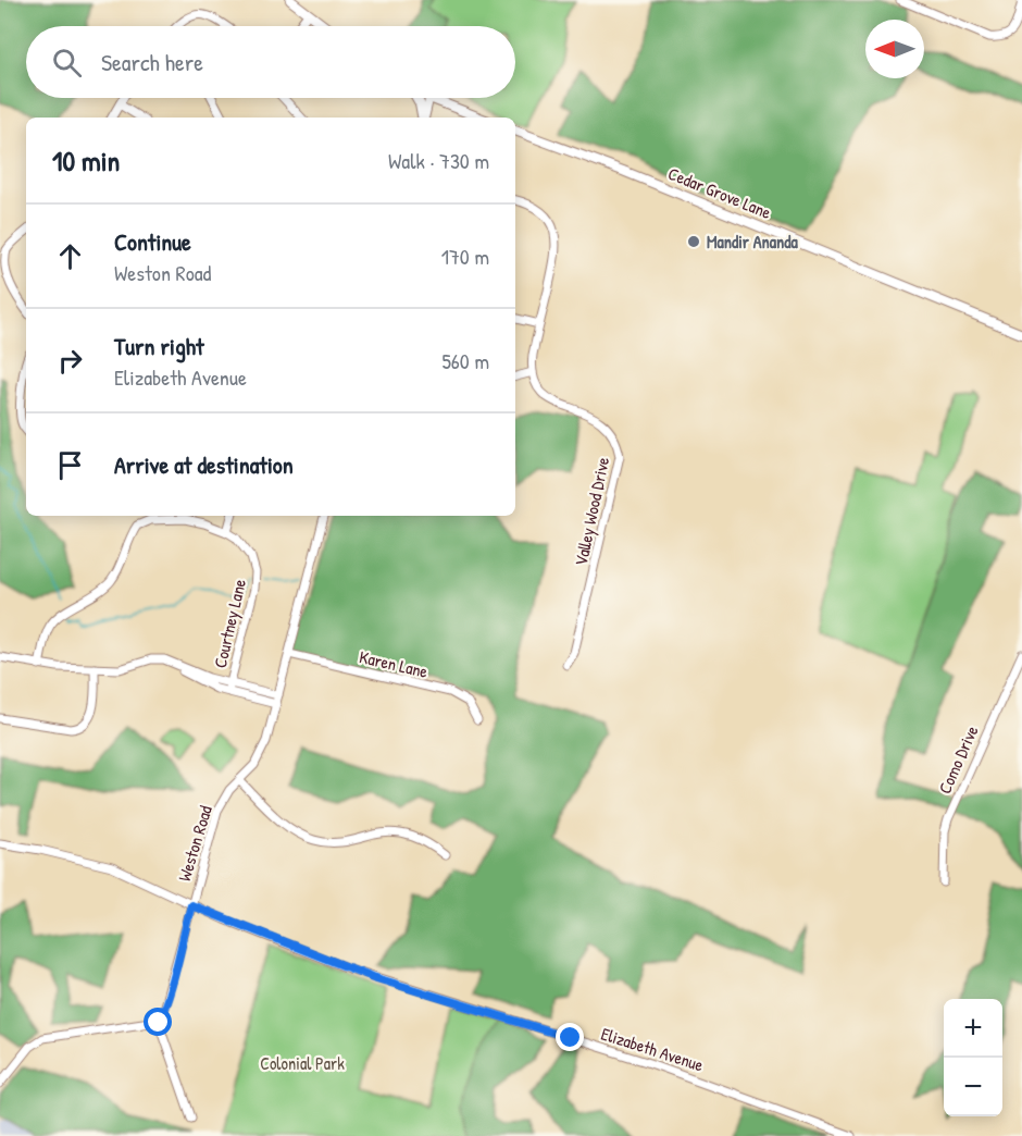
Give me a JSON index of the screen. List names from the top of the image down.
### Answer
{
  "streets": {
    "main road": ["Cedar Grove Lane"],
    "street": [
      "Valley Wood Drive",
      "Courtney Lane",
      "Karen Lane",
      "Como Drive",
      "Weston Road",
      "Elizabeth Avenue"
    ]
  },
  "crossings": [
    ["Karen Lane", "Weston Road"],
    ["Weston Road", "Elizabeth Avenue"]
  ],
  "parks": ["Colonial Park"],
  "places": ["Mandir Ananda"],
  "north": "left",
  "page": {
    "search": "Search here",
    "heading": ["10 min", "Walk · 730 m"],
    "list": [
      ["Continue", "Weston Road", "170 m"],
      ["Turn right", "Elizabeth Avenue", "560 m"],
      "Arrive at destination"
    ],
    "map_buttons": ["+", "−"]
  }
}
